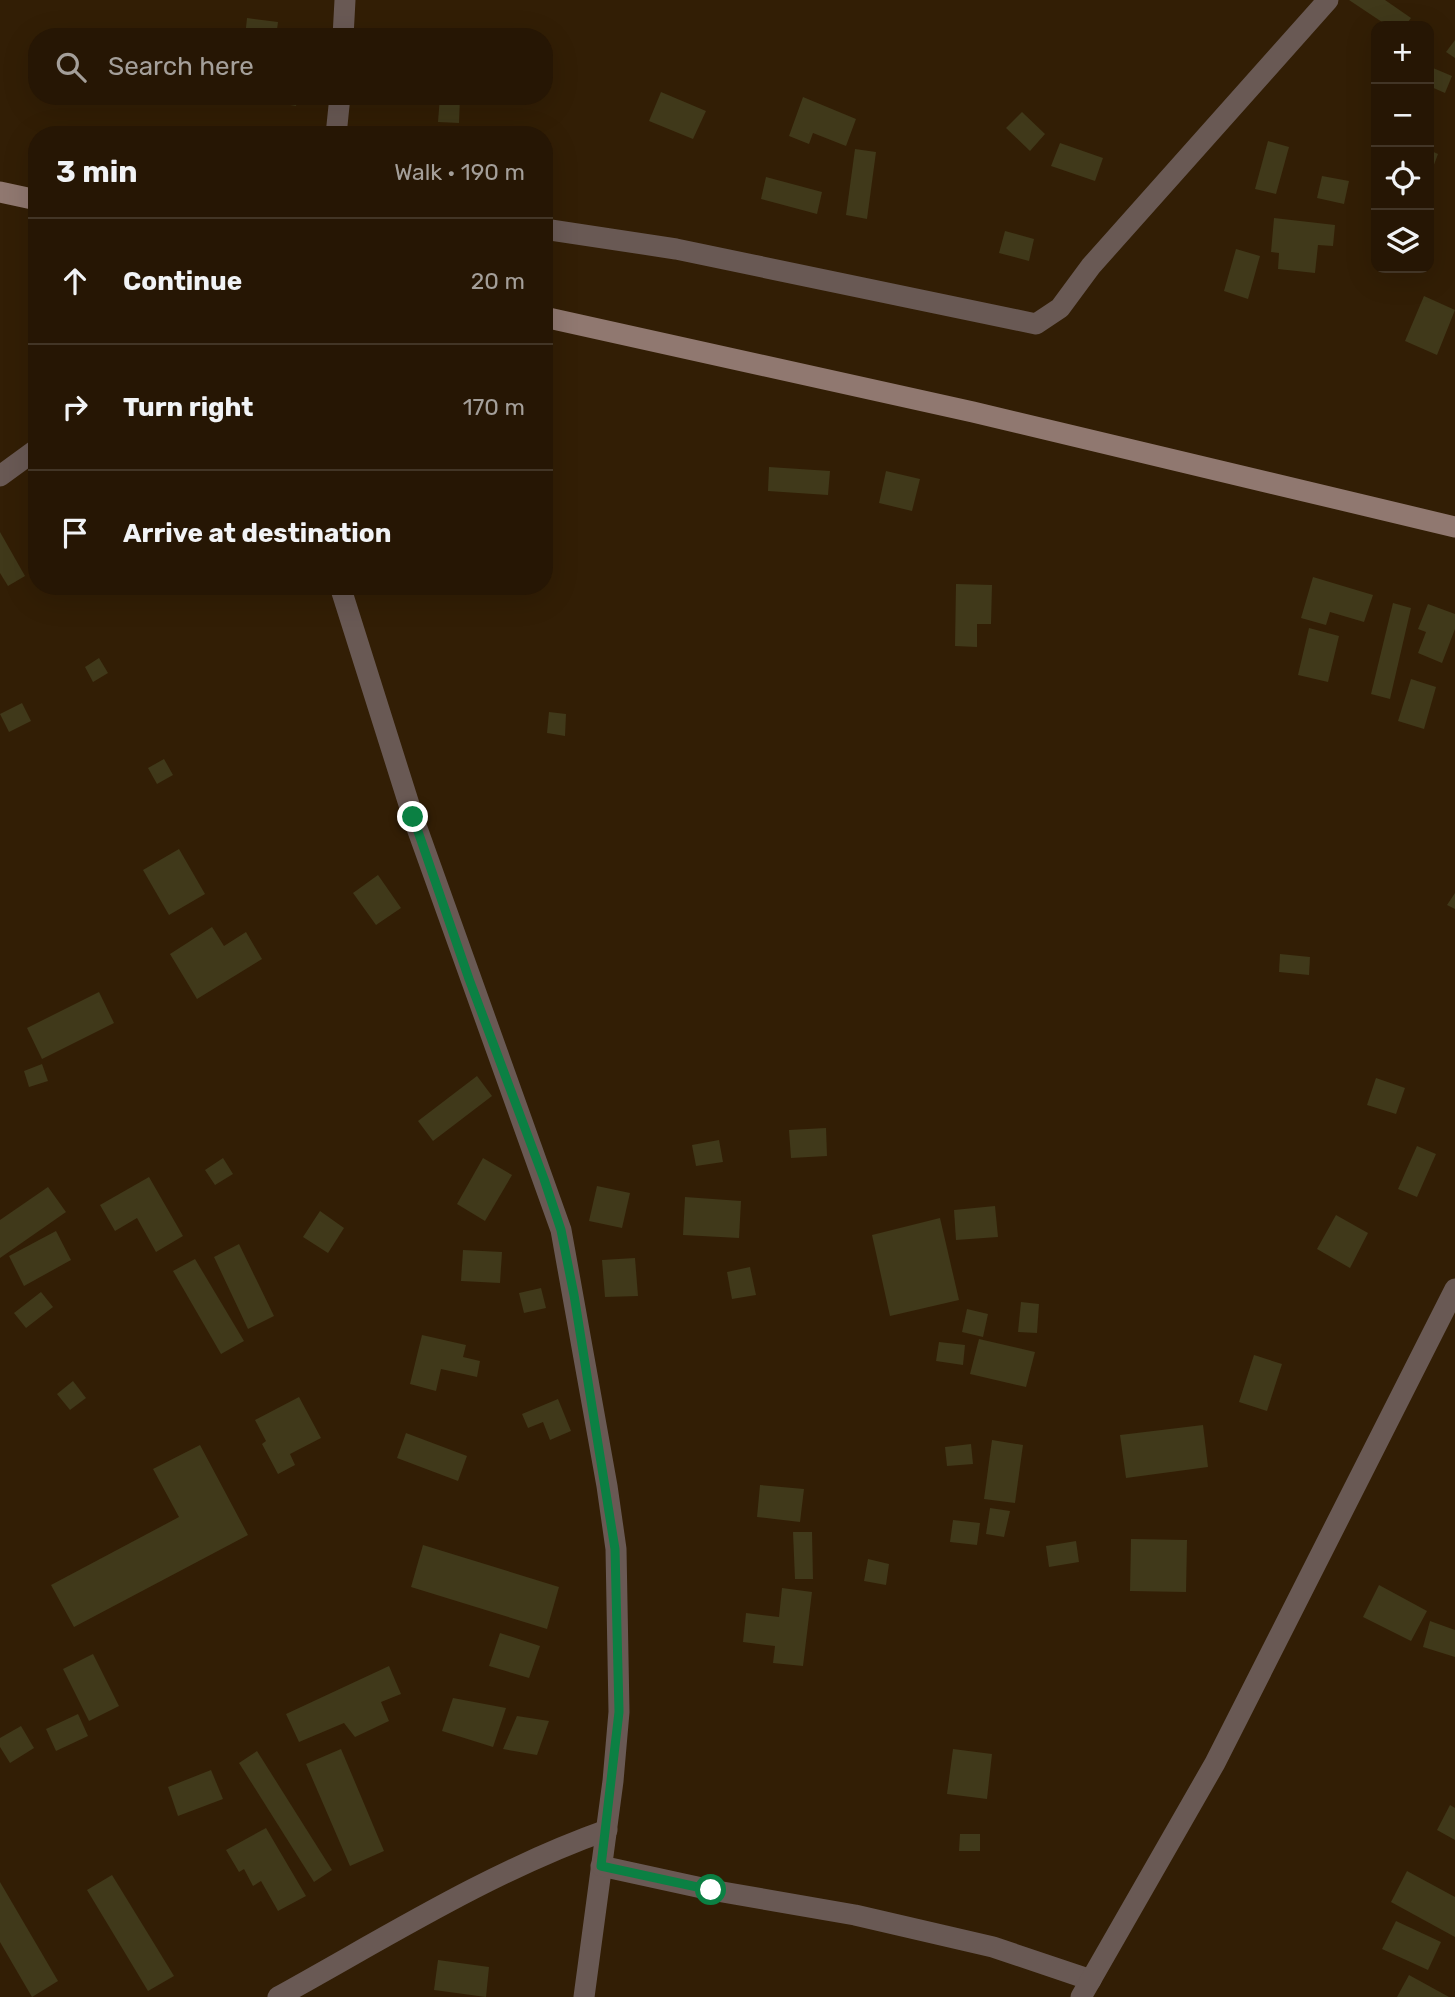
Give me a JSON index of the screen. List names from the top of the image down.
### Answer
{
  "page": {
    "map_buttons": ["+", "−"],
    "search": "Search here",
    "heading": ["3 min", "Walk · 190 m"],
    "list": [
      ["Continue", "20 m"],
      ["Turn right", "170 m"],
      "Arrive at destination"
    ]
  }
}
